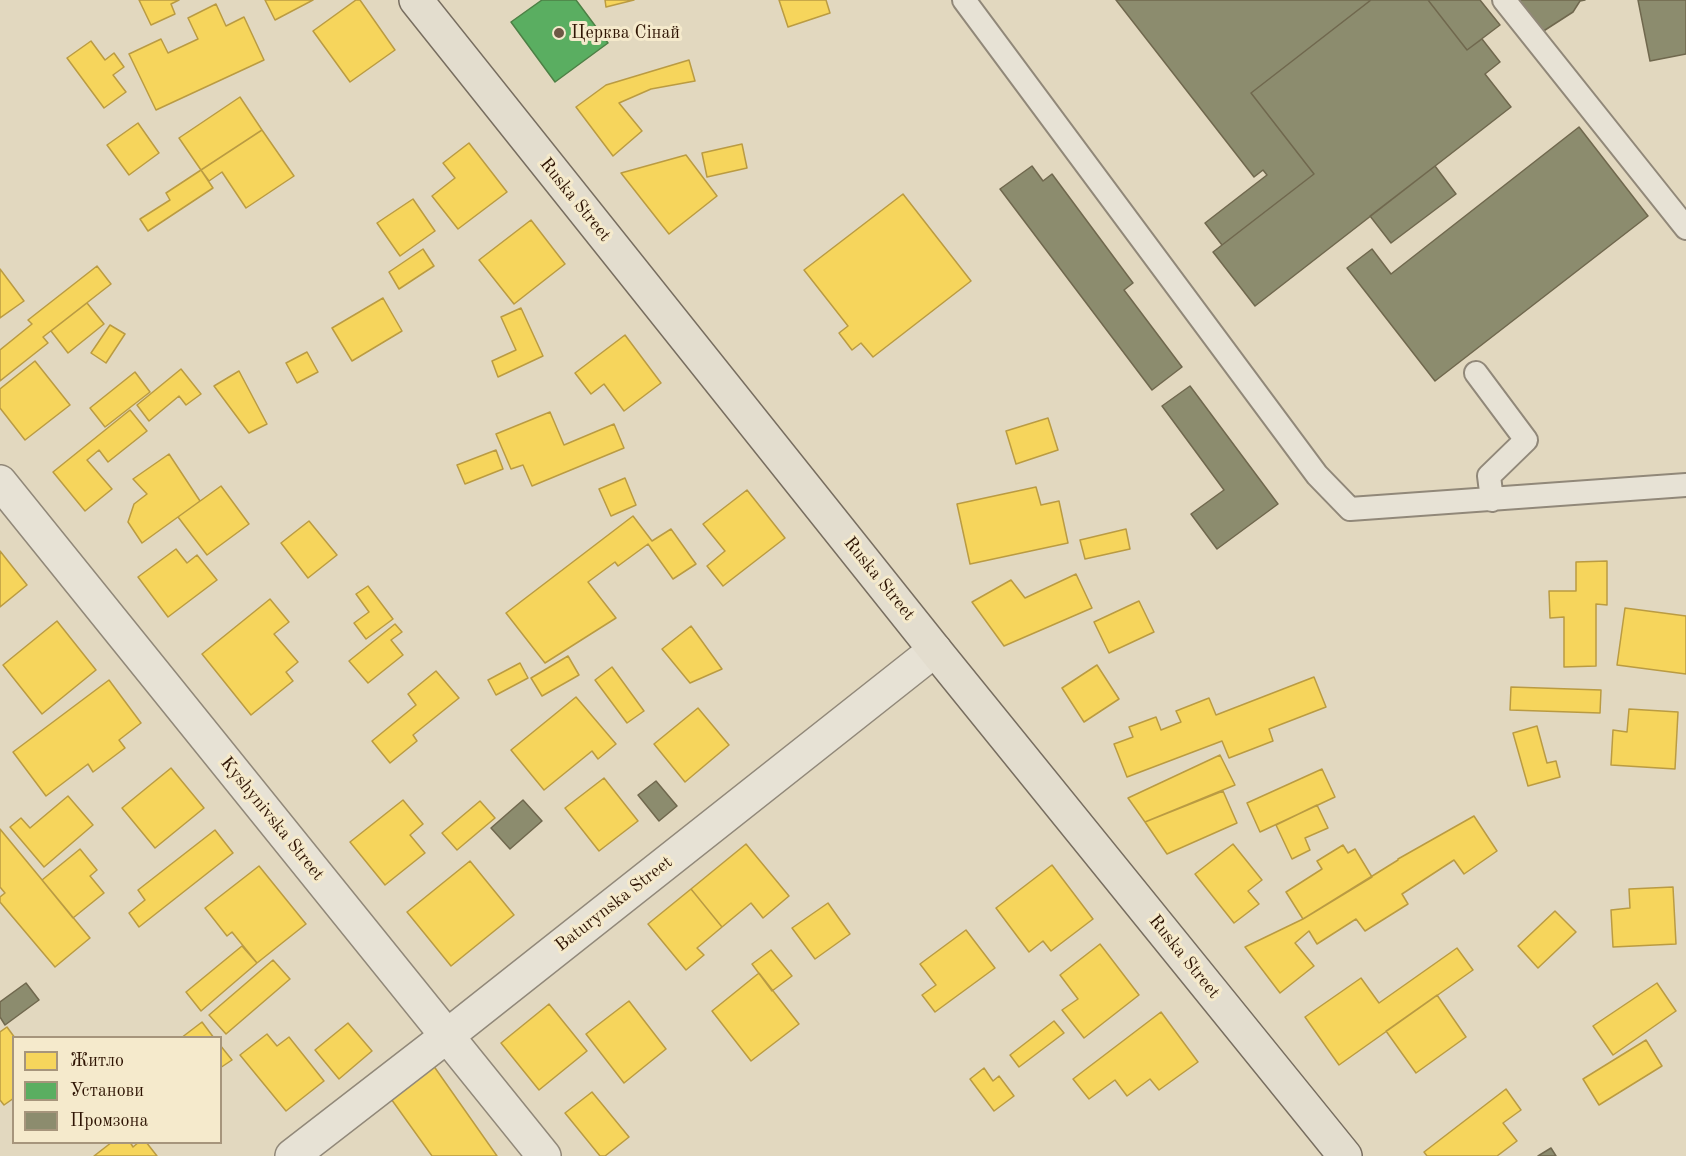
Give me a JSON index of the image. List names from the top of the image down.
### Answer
{
  "streets": {
    "main road": ["Ruska Street"],
    "street": ["Kyshynivska Street", "Baturynska Street"]
  },
  "crossings": [
    ["Ruska Street", "Baturynska Street"],
    ["Kyshynivska Street", "Baturynska Street"]
  ],
  "places": ["Церква Сінай"],
  "legend": ["Житло", "Установи", "Промзона"]
}
